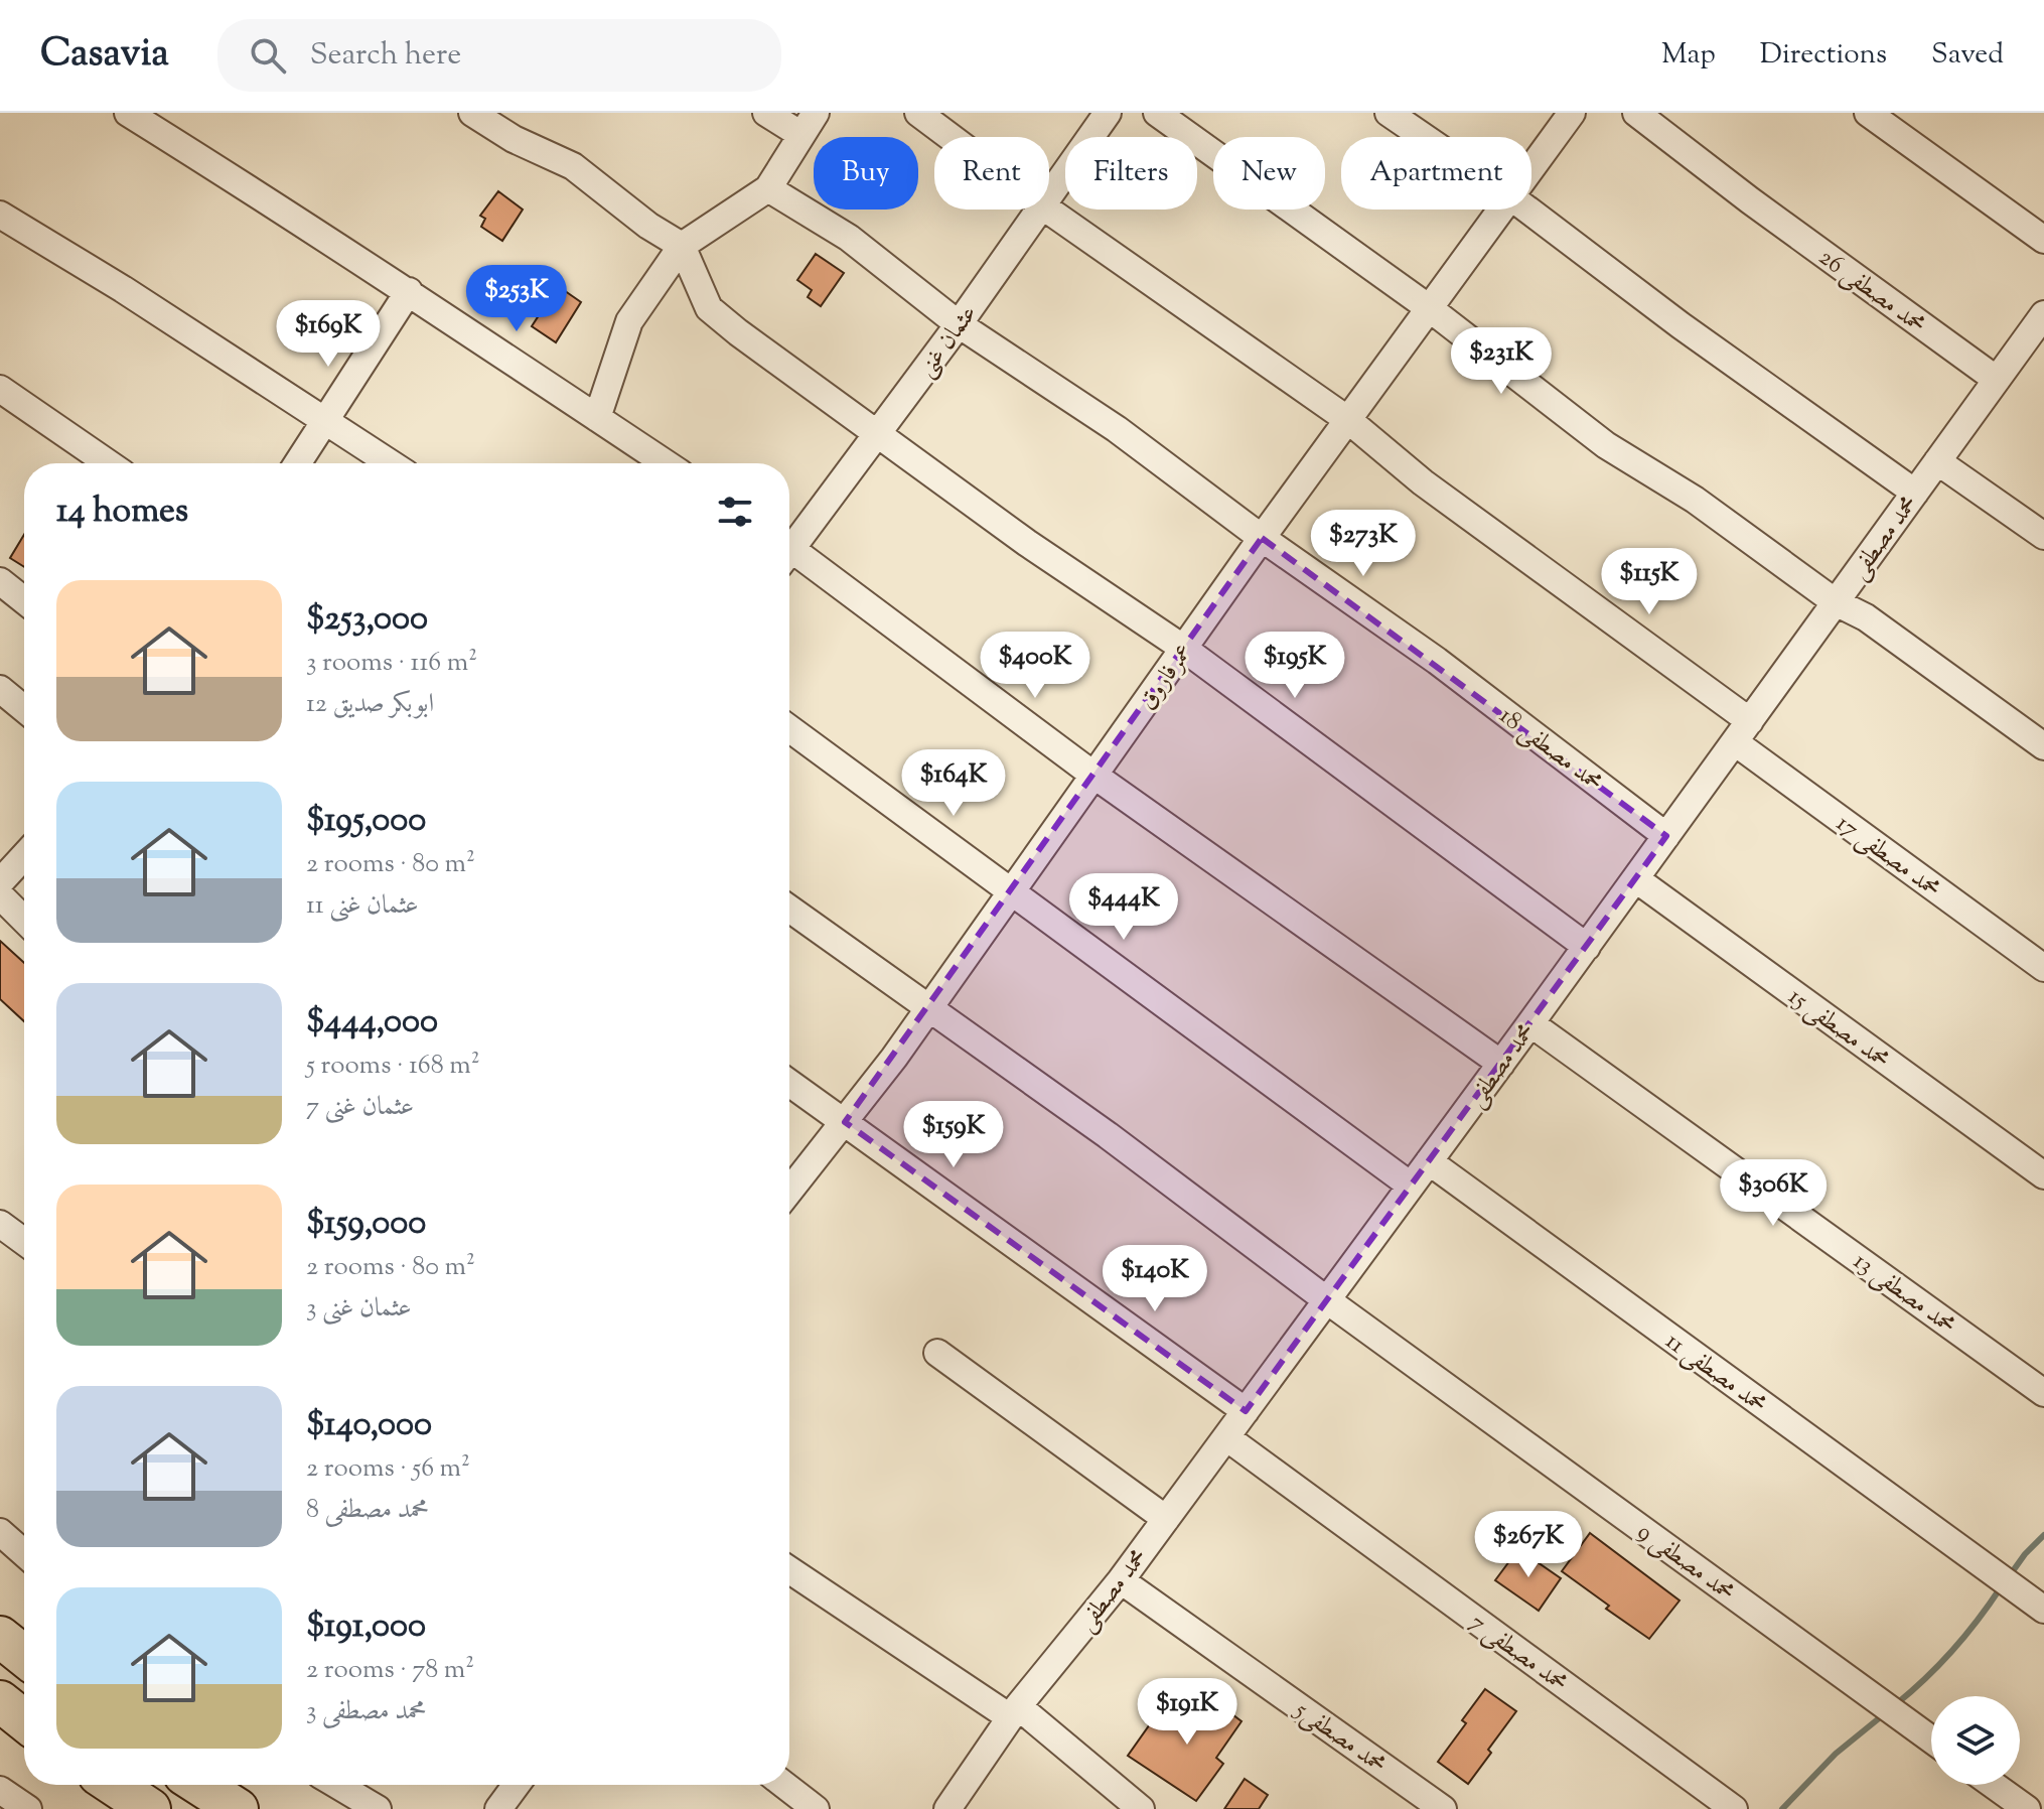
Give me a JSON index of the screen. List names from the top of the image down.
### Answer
{
  "streets": {
    "street": [
      "محمد مصطفی 26",
      "عثمان غنی",
      "محمد مصطفی",
      "عمرفاروق",
      "محمد مصطفی 18",
      "محمد مصطفی 17",
      "محمد مصطفی 15",
      "محمد مصطفی 13",
      "محمد مصطفی 11",
      "محمد مصطفی 9",
      "محمد مصطفی 7",
      "محمد مصطفی5"
    ]
  },
  "crossings": [
    ["محمد مصطفی 26", "محمد مصطفی"],
    ["عثمان غنی", "محمد مصطفی 18"],
    ["محمد مصطفی", "محمد مصطفی 18"],
    ["محمد مصطفی", "محمد مصطفی 17"],
    ["محمد مصطفی", "محمد مصطفی 15"],
    ["محمد مصطفی", "محمد مصطفی 13"],
    ["محمد مصطفی", "محمد مصطفی 11"],
    ["محمد مصطفی", "محمد مصطفی 9"],
    ["محمد مصطفی", "محمد مصطفی 7"],
    ["محمد مصطفی", "محمد مصطفی5"],
    ["عمرفاروق", "محمد مصطفی 18"],
    ["عمرفاروق", "محمد مصطفی 17"],
    ["عمرفاروق", "محمد مصطفی 9"]
  ],
  "page": {
    "header": "Casavia",
    "search": "Search here",
    "nav": ["Map", "Directions", "Saved"],
    "chip": [
      "Buy",
      "Rent",
      "Filters",
      "New",
      "Apartment"
    ],
    "price": [
      "$253K",
      "$169K",
      "$231K",
      "$273K",
      "$115K",
      "$400K",
      "$195K",
      "$164K",
      "$444K",
      "$159K",
      "$306K",
      "$140K",
      "$267K",
      "$191K"
    ],
    "heading": "14 homes",
    "list": [
      {
        "name": "$253,000",
        "note": "3 rooms · 116 m² · ابوبکر صدیق 12"
      },
      {
        "name": "$195,000",
        "note": "2 rooms · 80 m² · عثمان غنی 11"
      },
      {
        "name": "$444,000",
        "note": "5 rooms · 168 m² · عثمان غنی 7"
      },
      {
        "name": "$159,000",
        "note": "2 rooms · 80 m² · عثمان غنی 3"
      },
      {
        "name": "$140,000",
        "note": "2 rooms · 56 m² · محمد مصطفی 8"
      },
      {
        "name": "$191,000",
        "note": "2 rooms · 78 m² · محمد مصطفی 3"
      }
    ]
  }
}
